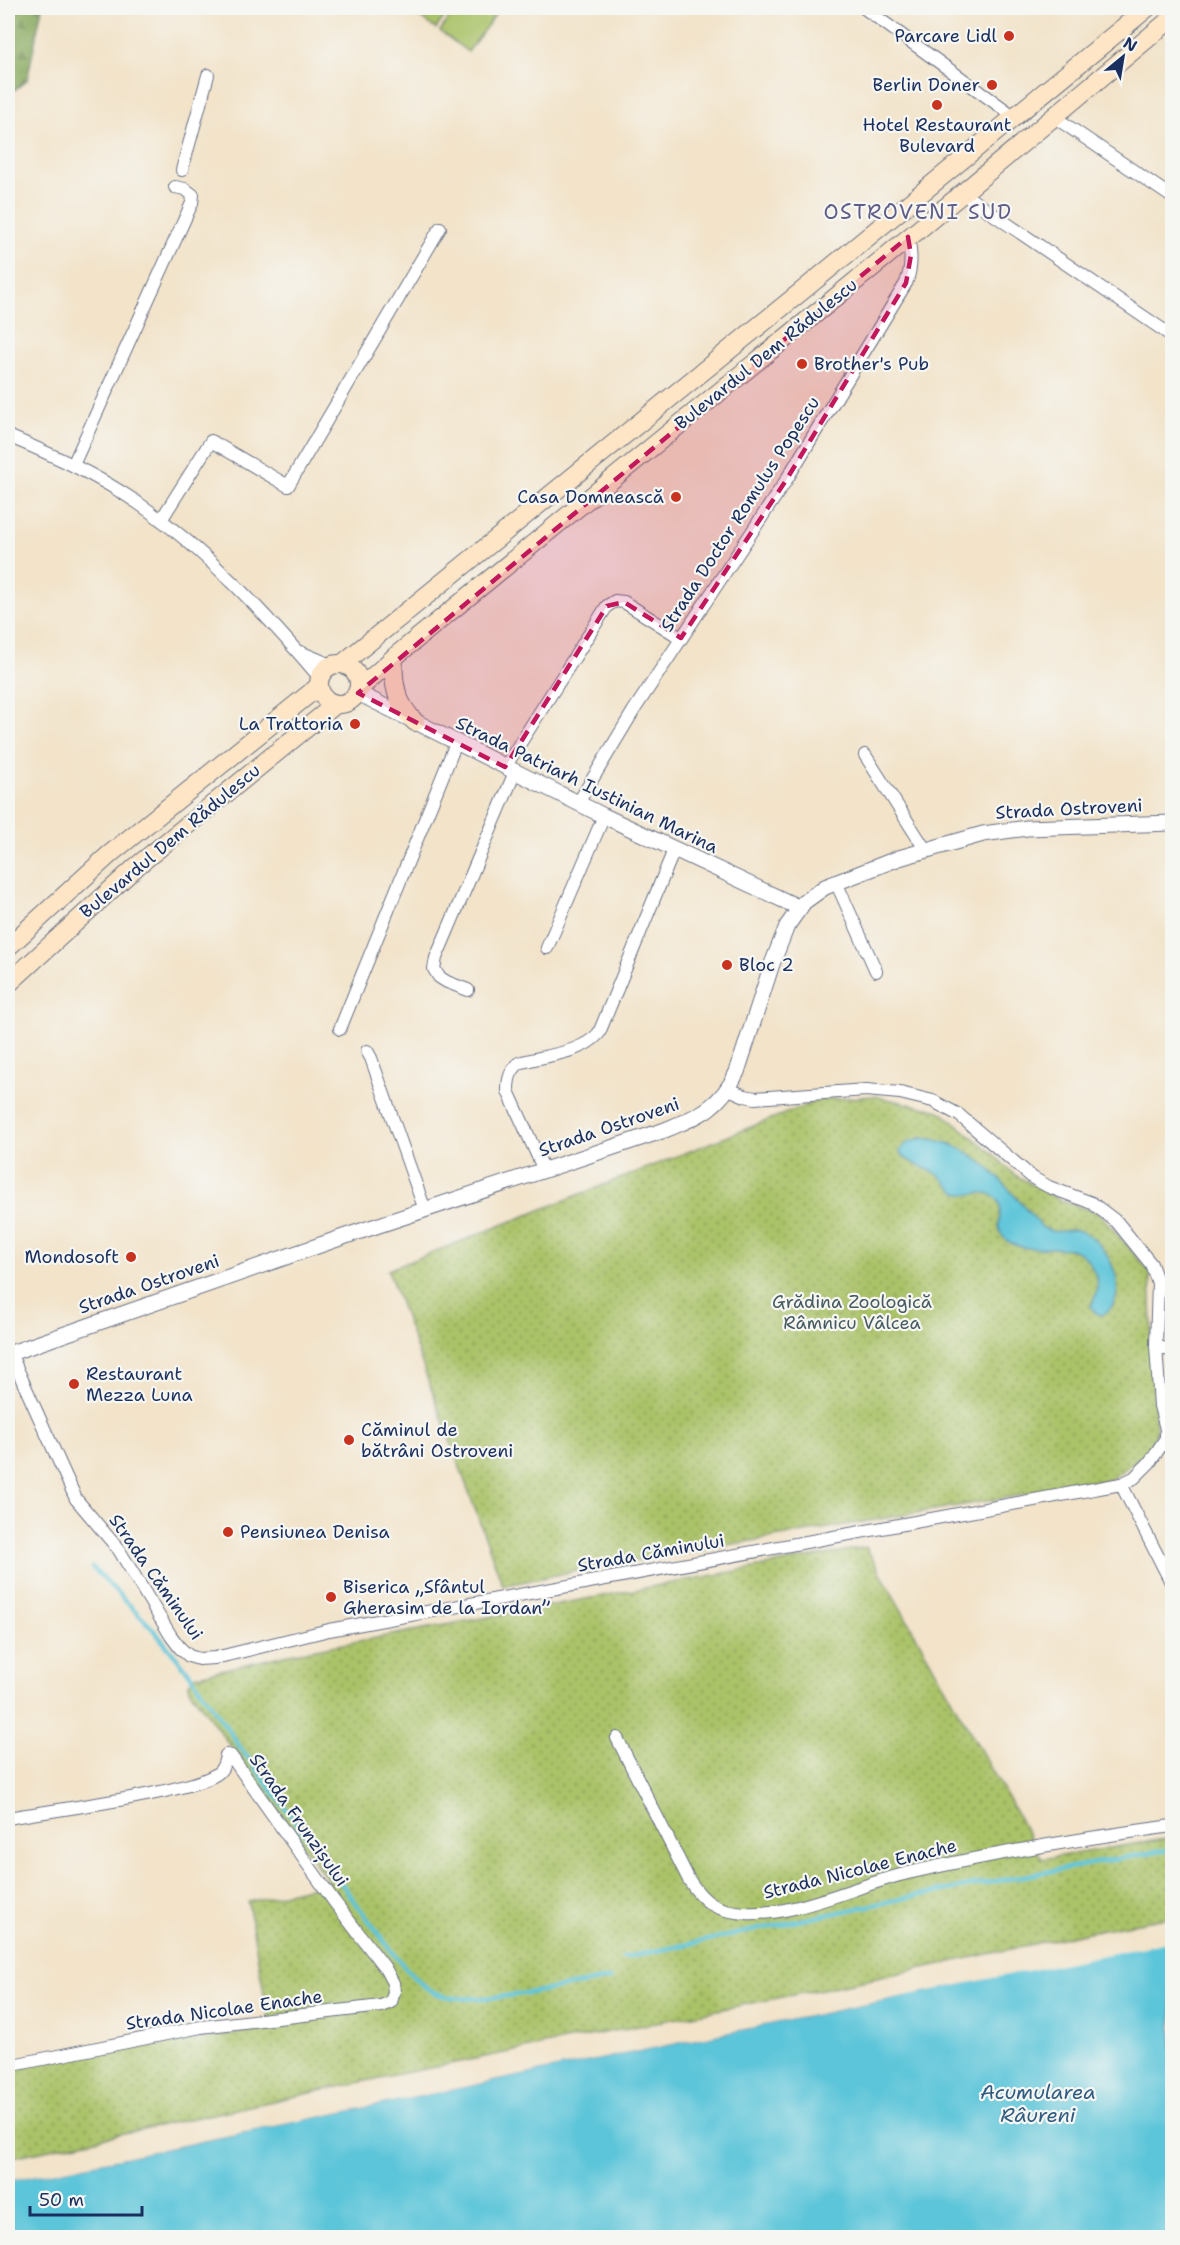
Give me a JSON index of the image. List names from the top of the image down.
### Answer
{
  "streets": {
    "main road": ["Bulevardul Dem Rădulescu"],
    "street": [
      "Strada Doctor Romulus Popescu",
      "Strada Patriarh Iustinian Marina",
      "Strada Ostroveni",
      "Strada Căminului",
      "Strada Frunzișului",
      "Strada Nicolae Enache"
    ]
  },
  "crossings": [
    ["Bulevardul Dem Rădulescu", "Strada Doctor Romulus Popescu"],
    ["Bulevardul Dem Rădulescu", "Strada Patriarh Iustinian Marina"],
    ["Strada Doctor Romulus Popescu", "Strada Patriarh Iustinian Marina"],
    ["Strada Patriarh Iustinian Marina", "Strada Ostroveni"],
    ["Strada Ostroveni", "Strada Căminului"],
    ["Strada Frunzișului", "Strada Nicolae Enache"]
  ],
  "districts": ["OSTROVENI SUD"],
  "water": ["Acumularea Râureni"],
  "parks": ["Grădina Zoologică Râmnicu Vâlcea"],
  "places": [
    "Parcare Lidl",
    "Berlin Doner",
    "Hotel Restaurant Bulevard",
    "Brother's Pub",
    "Casa Domnească",
    "La Trattoria",
    "Bloc 2",
    "Mondosoft",
    "Restaurant Mezza Luna",
    "Căminul de bătrâni Ostroveni",
    "Pensiunea Denisa",
    "Biserica „Sfântul Gherasim de la Iordan”"
  ],
  "scale_bar": "50 m",
  "north": "top right"
}
